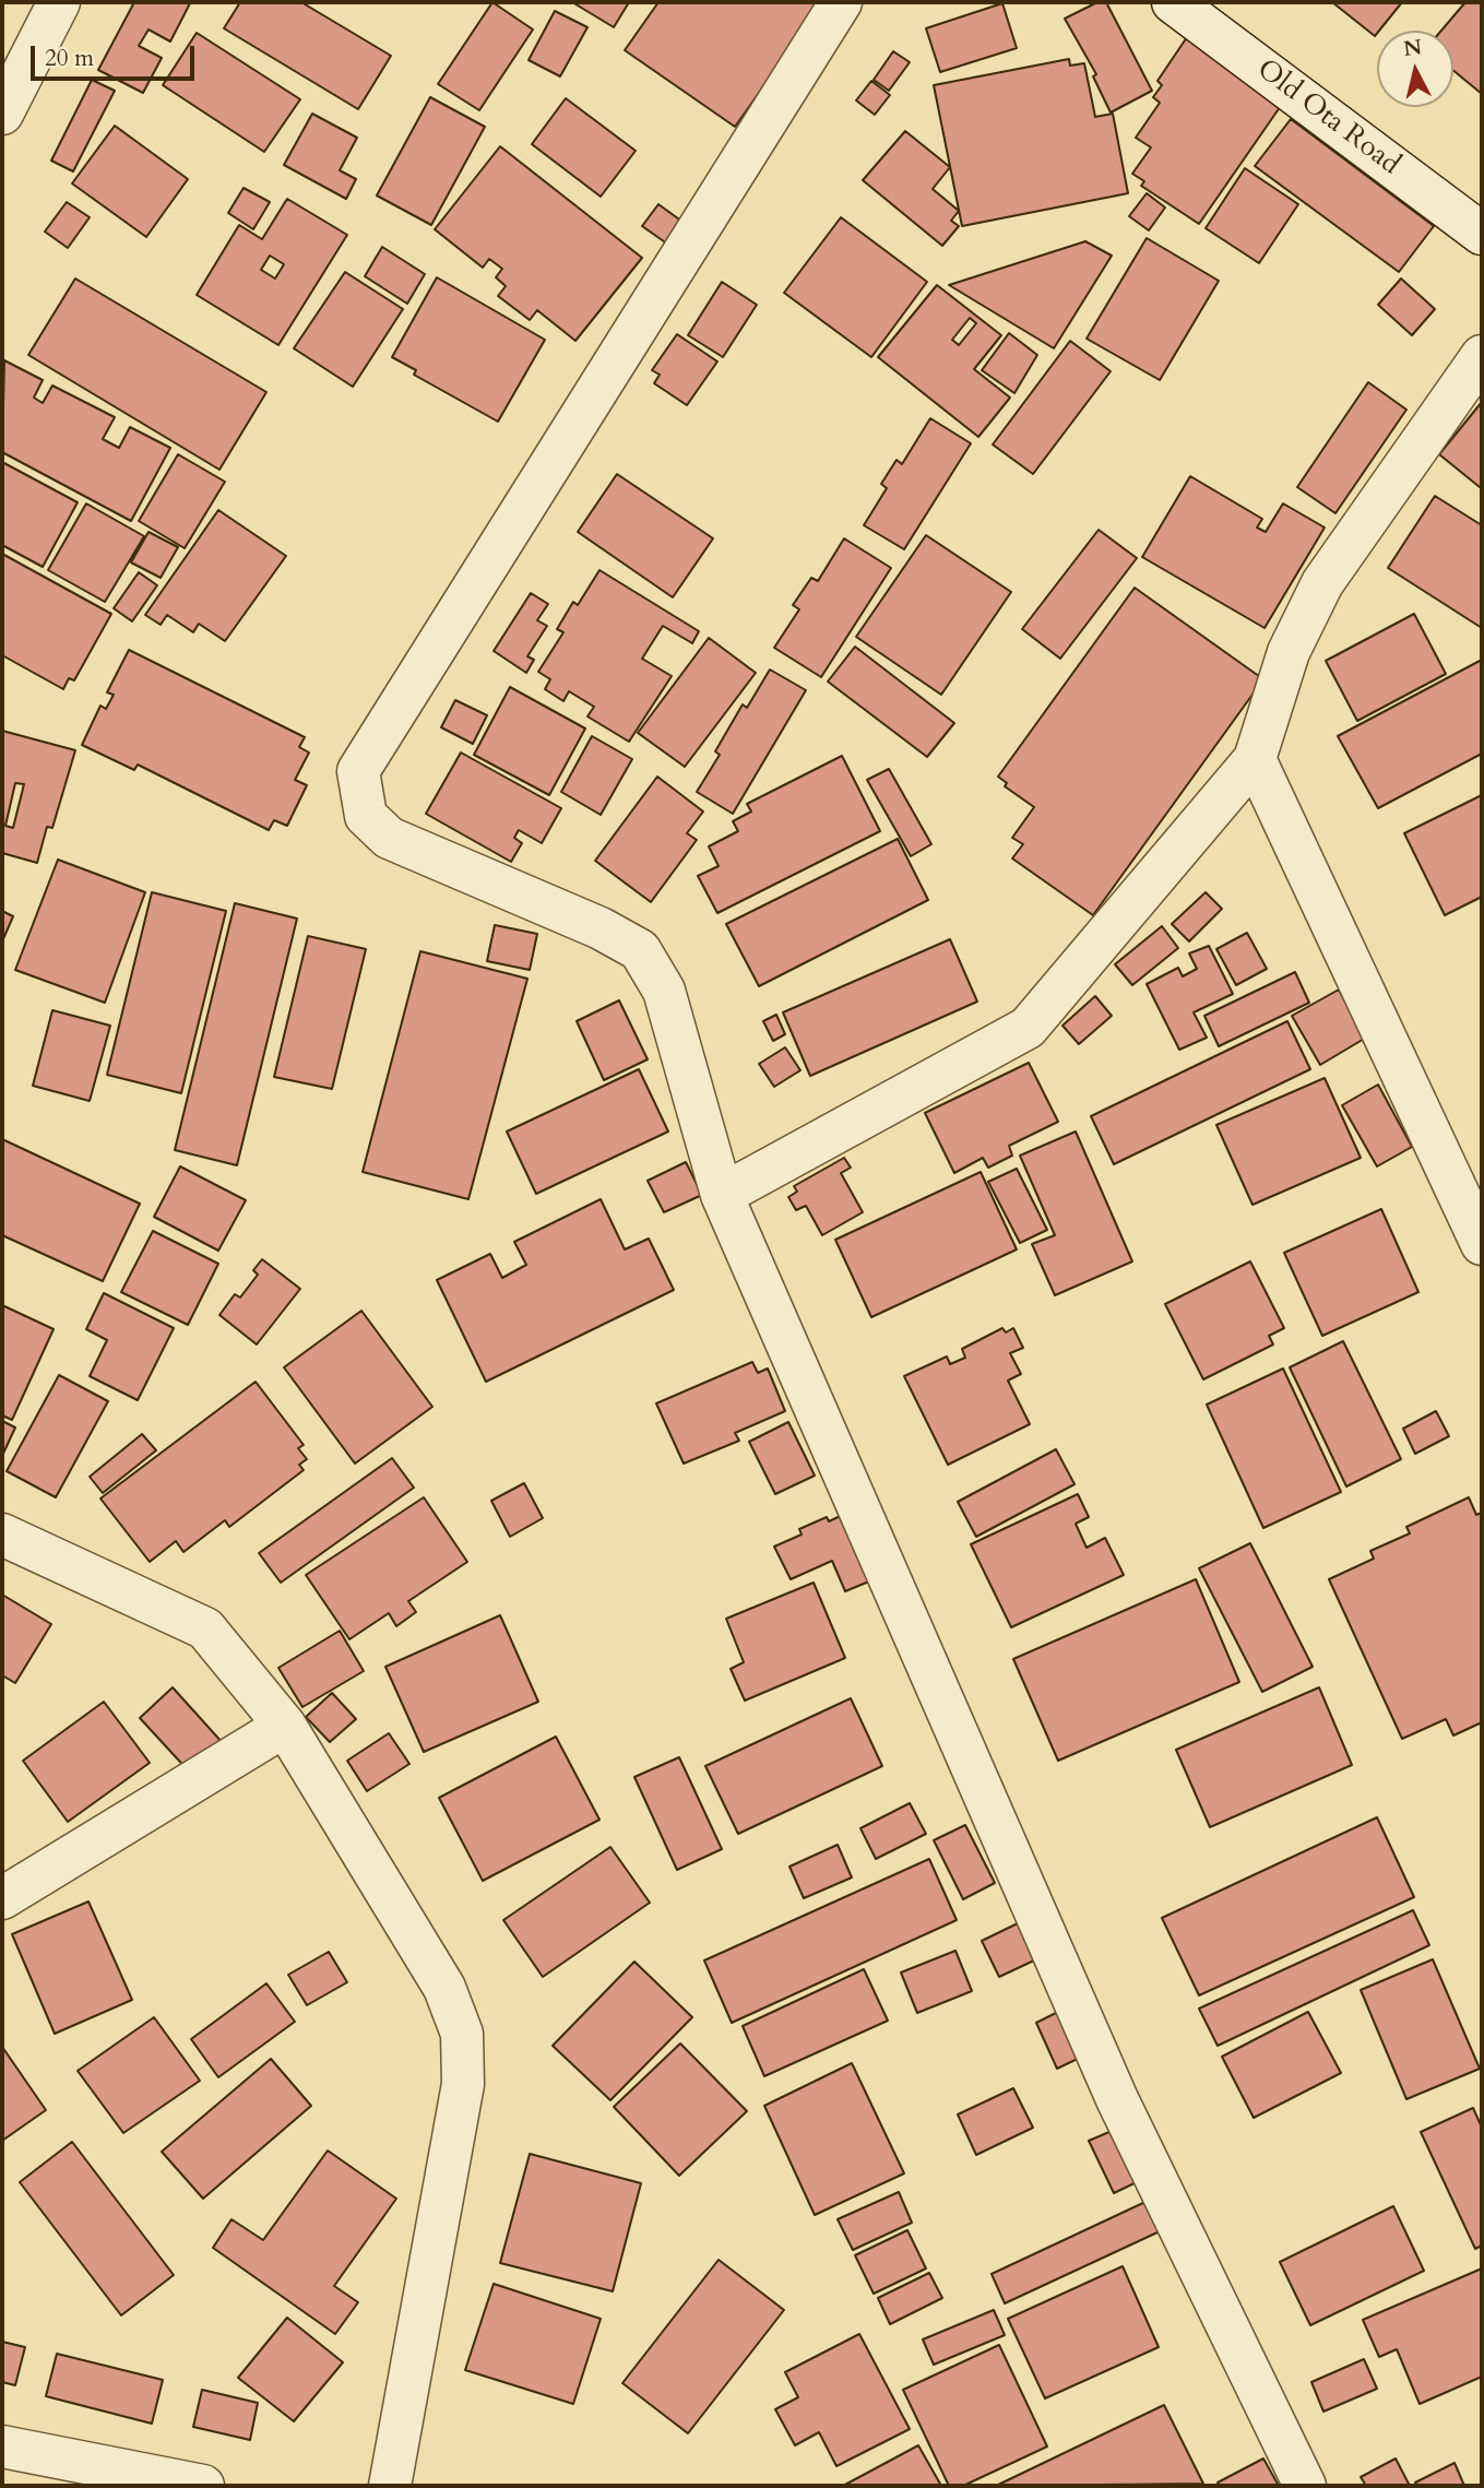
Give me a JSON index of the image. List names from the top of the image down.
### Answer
{
  "streets": {
    "street": ["Old Ota Road"]
  },
  "scale_bar": "20 m",
  "north": "top"
}
